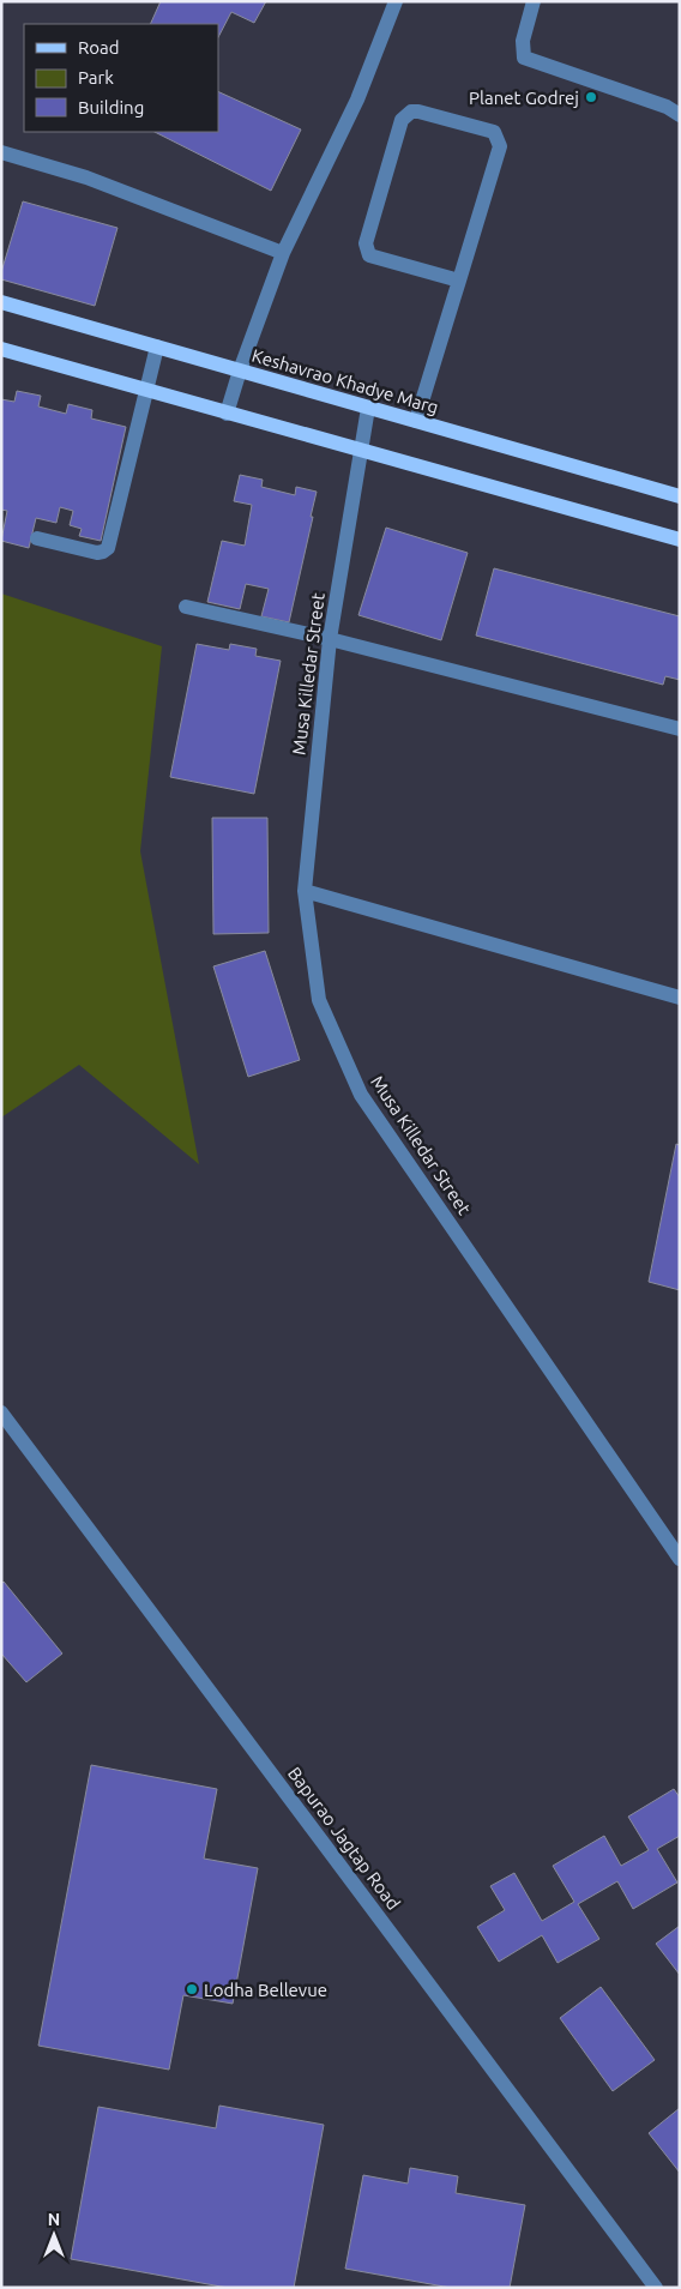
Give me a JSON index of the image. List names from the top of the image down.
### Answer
{
  "streets": {
    "main road": ["Keshavrao Khadye Marg"],
    "street": ["Musa Killedar Street", "Bapurao Jagtap Road"]
  },
  "crossings": [
    ["Keshavrao Khadye Marg", "Musa Killedar Street"]
  ],
  "places": ["Planet Godrej", "Lodha Bellevue"],
  "legend": ["Road", "Park", "Building"],
  "north": "top"
}
